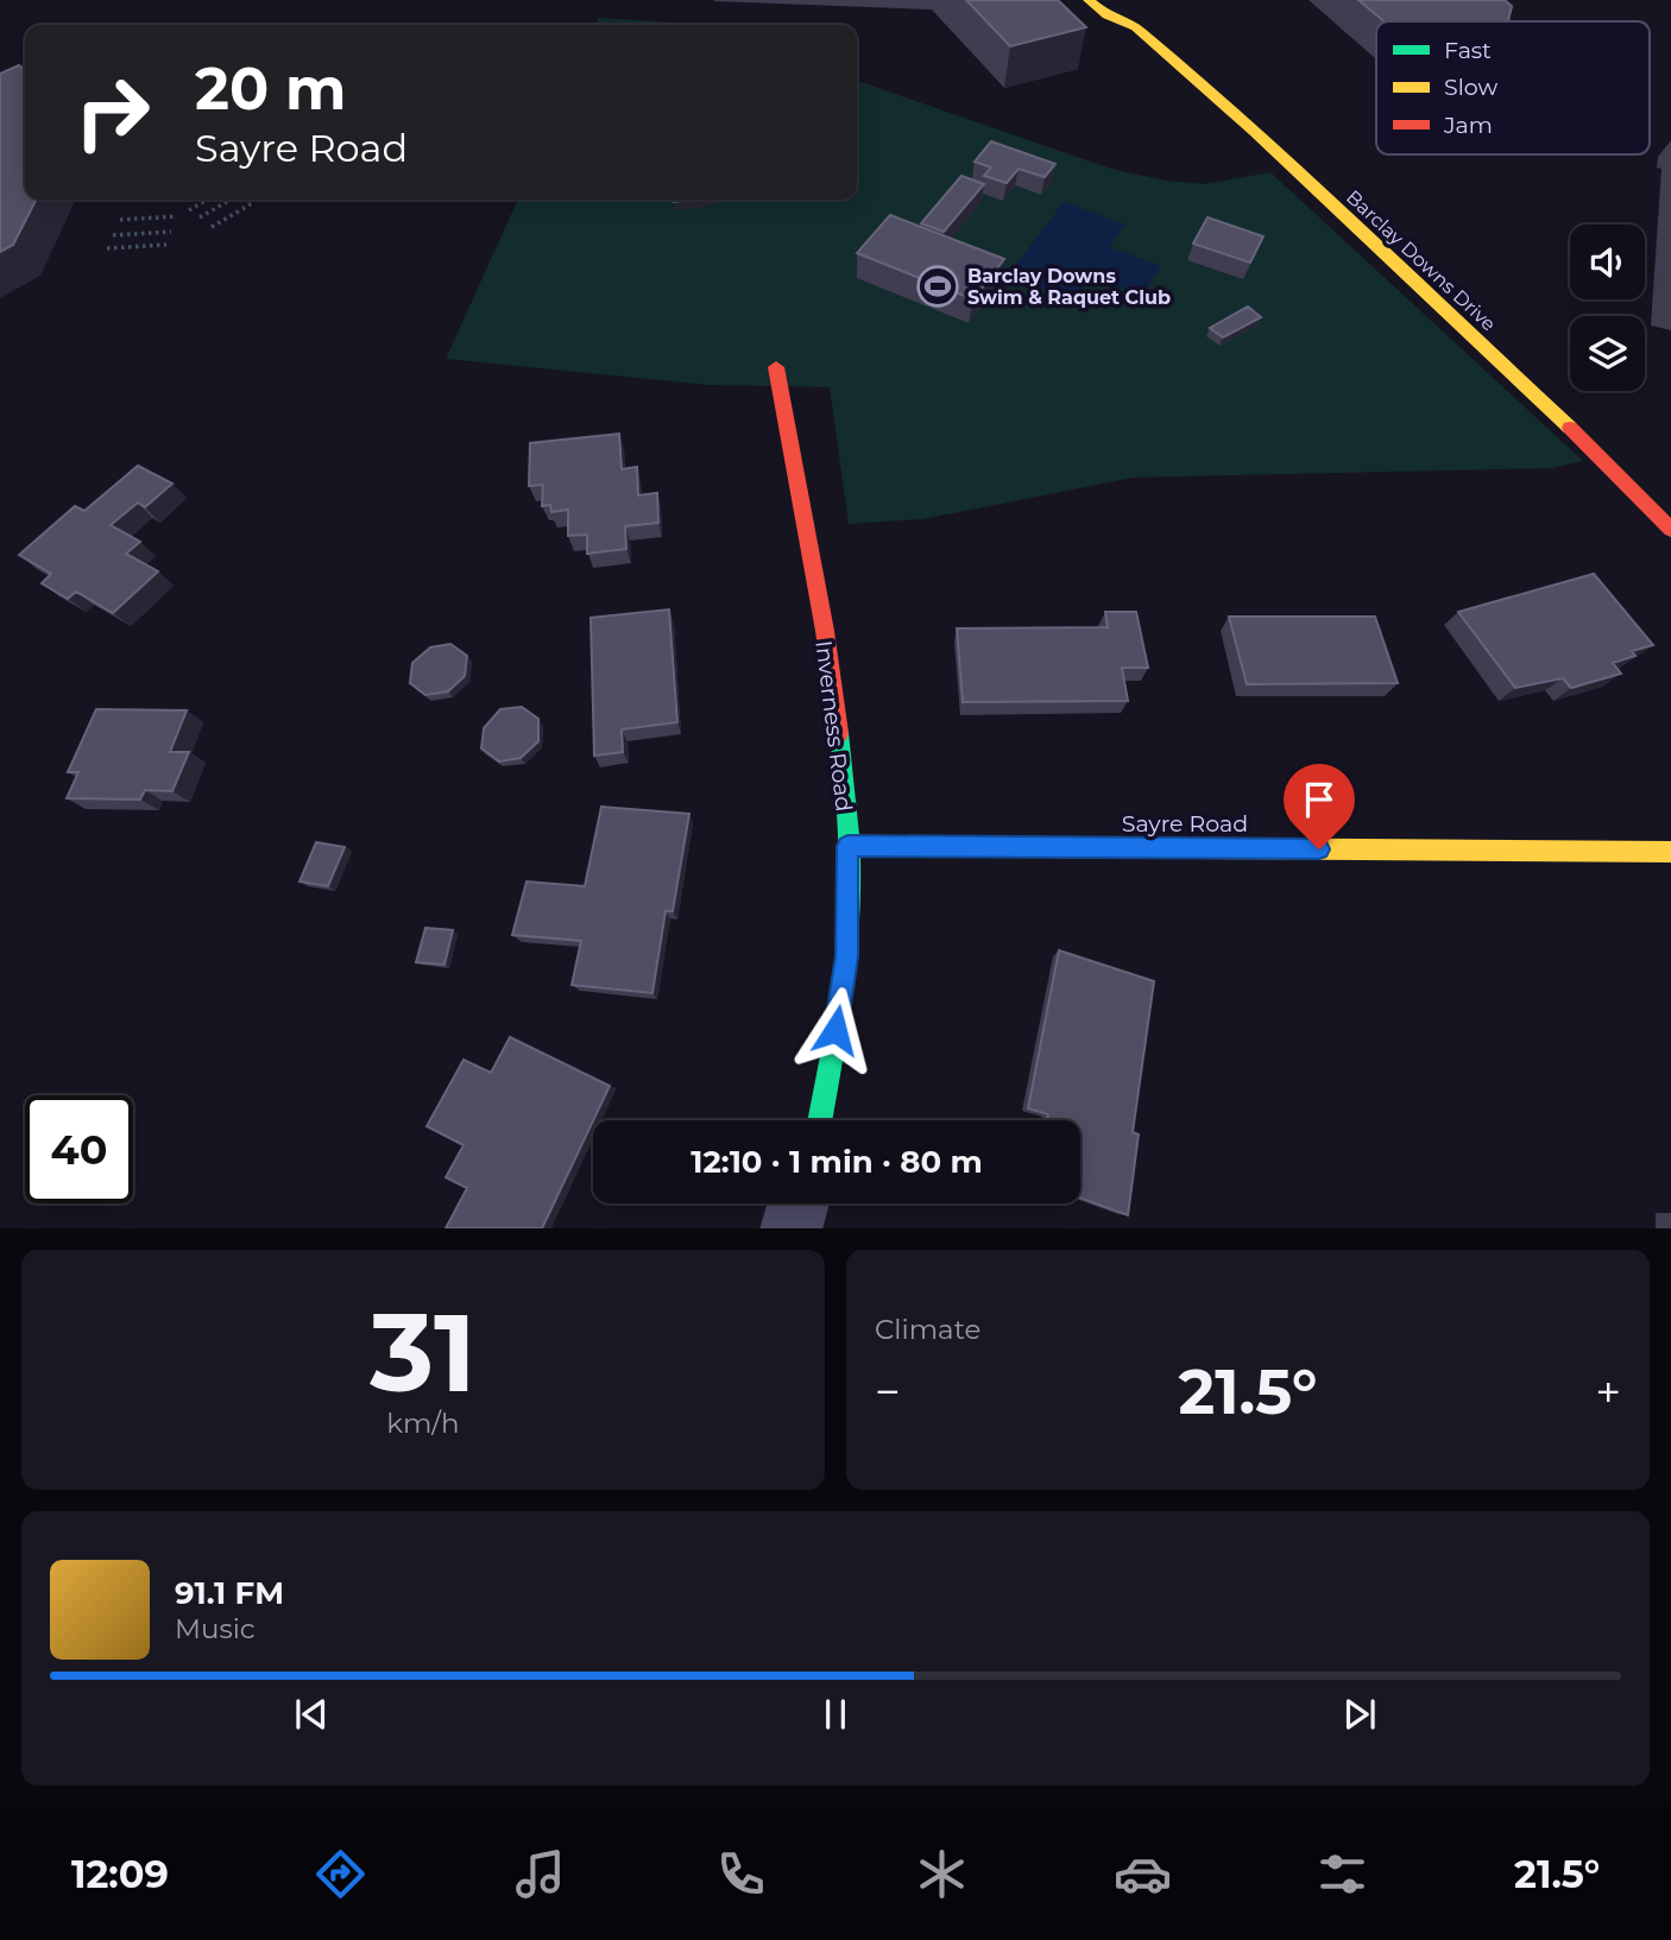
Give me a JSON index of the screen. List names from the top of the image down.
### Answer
{
  "streets": {
    "street": ["Barclay Downs Drive", "Inverness Road", "Sayre Road"]
  },
  "crossings": [
    ["Inverness Road", "Sayre Road"]
  ],
  "places": {
    "sports": ["Barclay Downs Swim & Raquet Club"]
  },
  "legend": ["Fast", "Slow", "Jam"],
  "page": {
    "turn": ["20 m", "Sayre Road"],
    "limit": "40",
    "trip": "12:10 · 1 min · 80 m",
    "tile": [
      ["31", "km/h"],
      "Climate"
    ],
    "heat": ["−", "21.5°", "+"],
    "song": ["91.1 FM", "Music"],
    "tabs": ["12:09", "21.5°"]
  }
}
